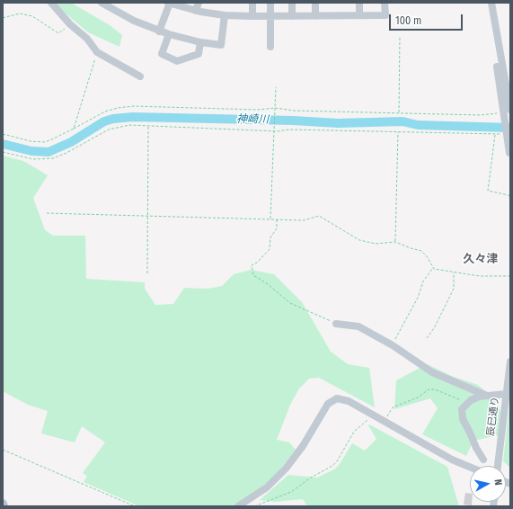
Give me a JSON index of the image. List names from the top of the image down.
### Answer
{
  "streets": {
    "street": ["辰巳通り"]
  },
  "districts": ["久々津"],
  "water": ["神崎川"],
  "scale_bar": "100 m",
  "north": "right"
}
